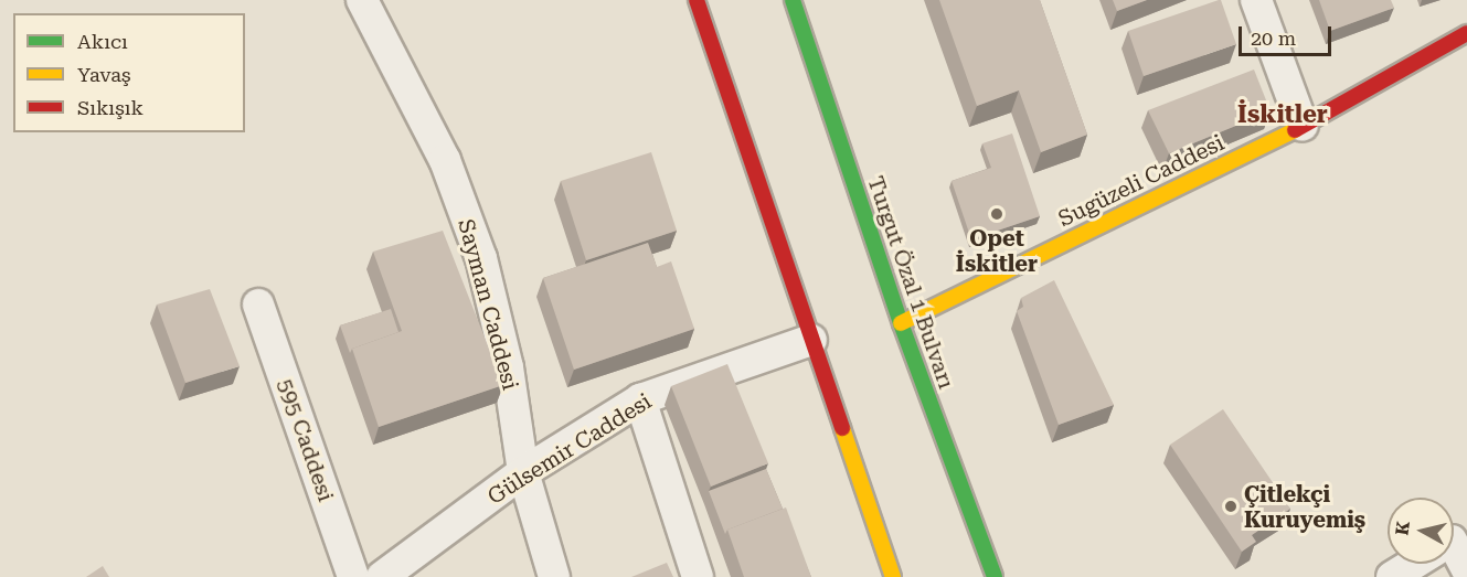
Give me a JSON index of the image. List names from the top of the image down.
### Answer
{
  "streets": {
    "main road": ["Sugüzeli Caddesi", "Turgut Özal 1 Bulvarı"],
    "street": ["Sayman Caddesi", "595 Caddesi", "Gülsemir Caddesi"]
  },
  "crossings": [
    ["Sugüzeli Caddesi", "Turgut Özal 1 Bulvarı"],
    ["Sayman Caddesi", "Gülsemir Caddesi"]
  ],
  "districts": ["İskitler"],
  "places": ["Opet İskitler", "Çitlekçi Kuruyemiş"],
  "legend": ["Akıcı", "Yavaş", "Sıkışık"],
  "scale_bar": "20 m",
  "north": "left"
}
